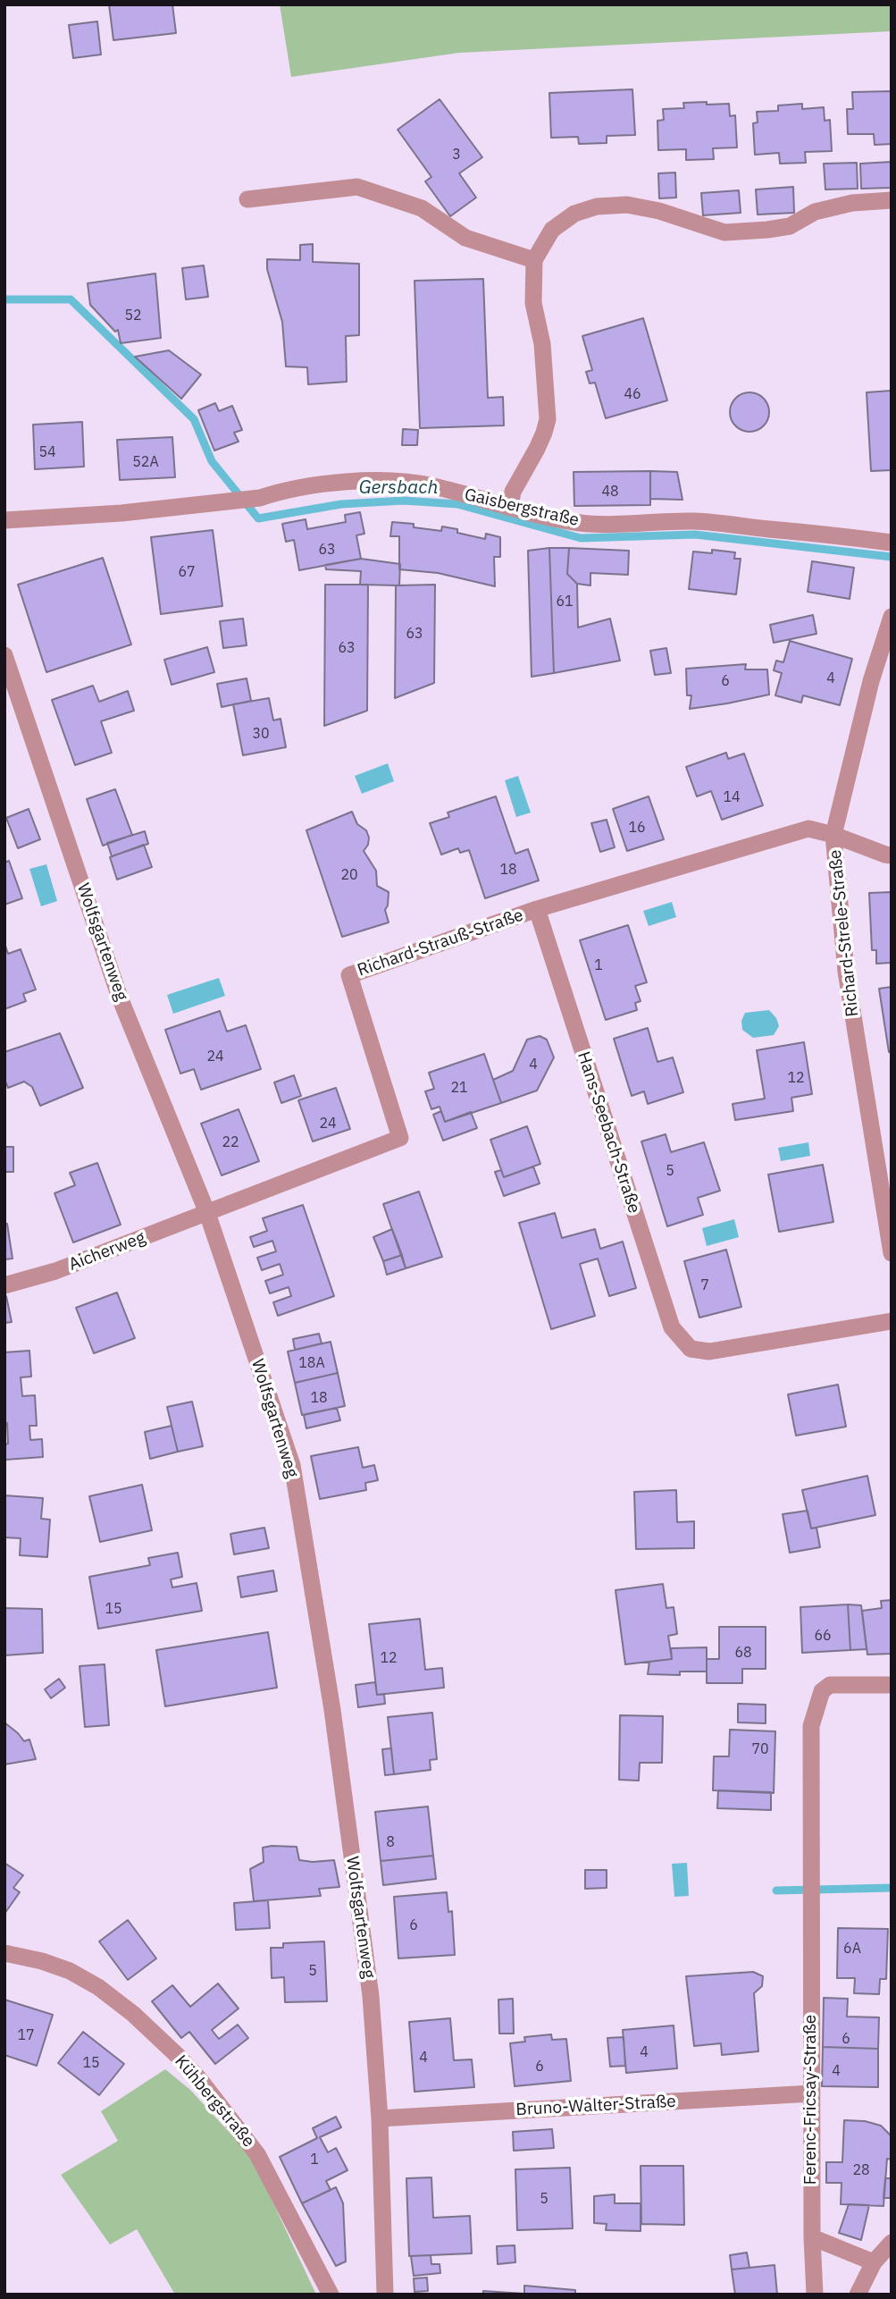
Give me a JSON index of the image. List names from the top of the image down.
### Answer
{
  "streets": {
    "street": [
      "Gaisbergstraße",
      "Richard-Strele-Straße",
      "Wolfsgartenweg",
      "Richard-Strauß-Straße",
      "Hans-Seebach-Straße",
      "Aicherweg",
      "Ferenc-Fricsay-Straße",
      "Kühbergstraße",
      "Bruno-Walter-Straße"
    ]
  },
  "crossings": [
    ["Richard-Strele-Straße", "Richard-Strauß-Straße"],
    ["Wolfsgartenweg", "Richard-Strauß-Straße"],
    ["Wolfsgartenweg", "Aicherweg"],
    ["Wolfsgartenweg", "Bruno-Walter-Straße"],
    ["Richard-Strauß-Straße", "Hans-Seebach-Straße"],
    ["Richard-Strauß-Straße", "Aicherweg"],
    ["Ferenc-Fricsay-Straße", "Bruno-Walter-Straße"]
  ],
  "water": ["Gersbach"],
  "house_numbers": [
    "3",
    "52",
    "46",
    "54",
    "52A",
    "48",
    "63",
    "67",
    "61",
    "63",
    "63",
    "4",
    "6",
    "30",
    "14",
    "16",
    "18",
    "20",
    "1",
    "24",
    "4",
    "12",
    "21",
    "24",
    "22",
    "5",
    "7",
    "18A",
    "18",
    "15",
    "66",
    "68",
    "12",
    "70",
    "8",
    "6",
    "6A",
    "5",
    "17",
    "6",
    "4",
    "4",
    "15",
    "6",
    "4",
    "1",
    "28",
    "5"
  ]
}
